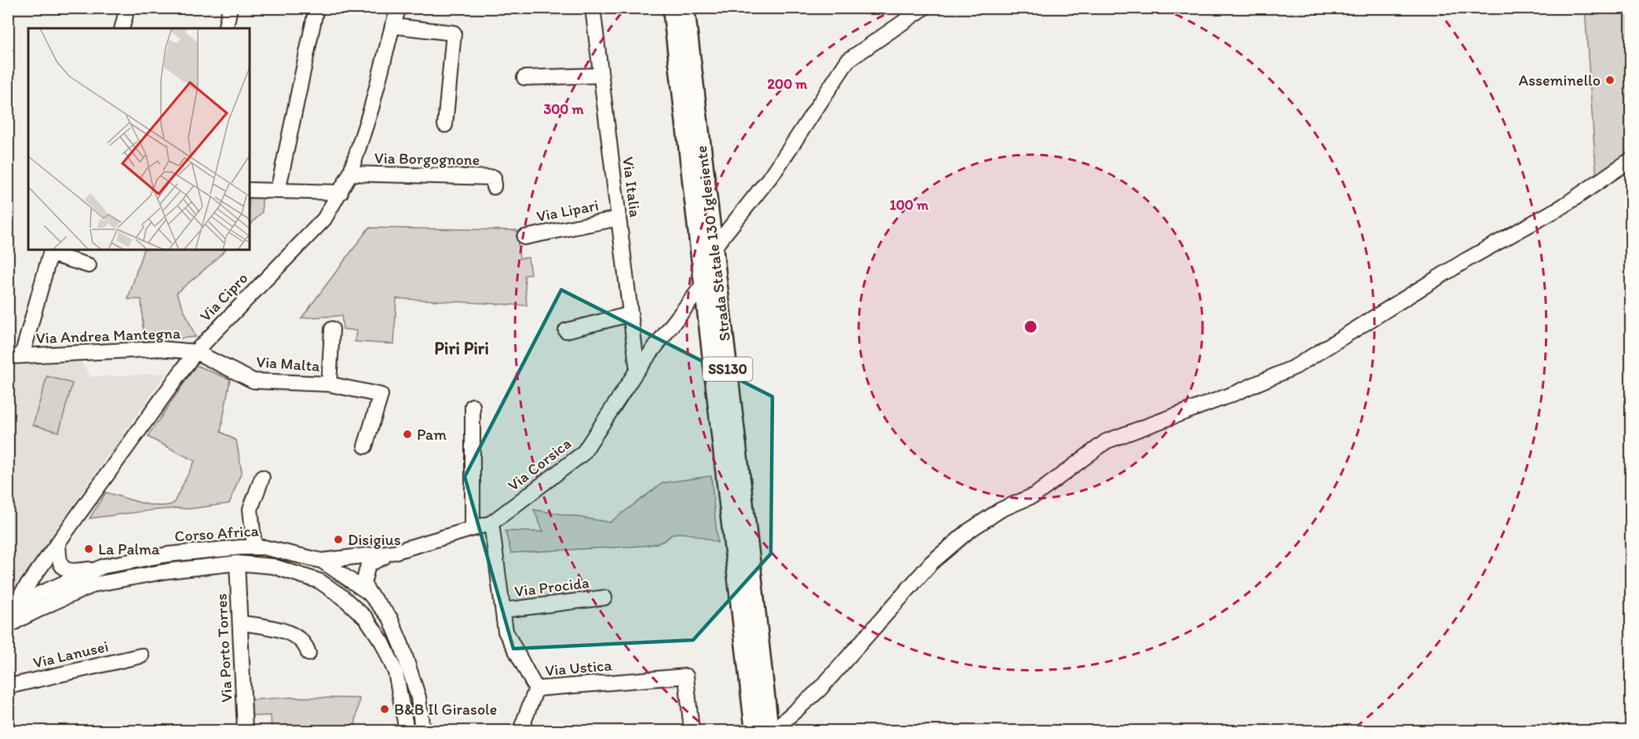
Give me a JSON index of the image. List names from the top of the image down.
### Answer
{
  "streets": {
    "main road": ["Strada Statale 130 Iglesiente", "SS130"],
    "street": [
      "Via Borgognone",
      "Via Italia",
      "Via Lipari",
      "Via Cipro",
      "Via Andrea Mantegna",
      "Via Malta",
      "Via Corsica",
      "Corso Africa",
      "Via Procida",
      "Via Porto Torres",
      "Via Lanusei",
      "Via Ustica"
    ]
  },
  "crossings": [
    ["Via Borgognone", "Via Cipro"],
    ["Via Italia", "Via Lipari"],
    ["Via Italia", "Via Corsica"],
    ["Strada Statale 130 Iglesiente", "Via Corsica"],
    ["Via Cipro", "Via Andrea Mantegna"],
    ["Via Cipro", "Via Malta"],
    ["Via Cipro", "Corso Africa"],
    ["Via Andrea Mantegna", "Via Malta"],
    ["Via Corsica", "Corso Africa"],
    ["Via Corsica", "Via Ustica"],
    ["Corso Africa", "Via Porto Torres"],
    ["Via Procida", "Via Ustica"]
  ],
  "districts": ["Piri Piri"],
  "places": [
    "Asseminello",
    "Pam",
    "Disigius",
    "La Palma",
    "B&B Il Girasole"
  ],
  "rings": ["200 m", "300 m", "100 m"]
}
